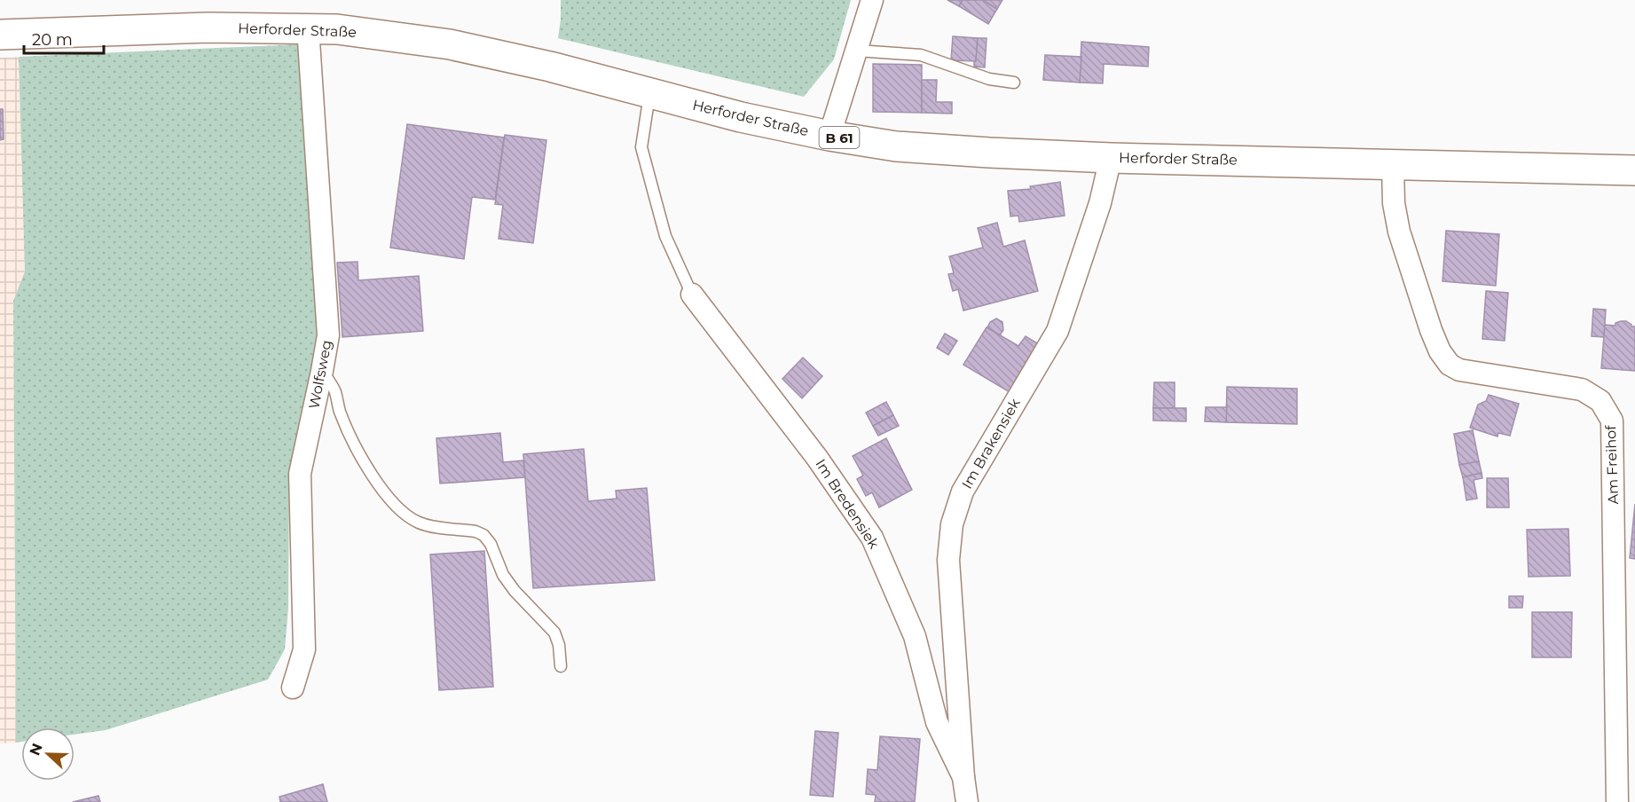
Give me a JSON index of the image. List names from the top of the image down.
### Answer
{
  "streets": {
    "main road": ["Herforder Straße", "B 61"],
    "street": [
      "Wolfsweg",
      "Im Brakensiek",
      "Am Freihof",
      "Im Bredensiek"
    ]
  },
  "crossings": [
    ["Herforder Straße", "Wolfsweg"],
    ["Herforder Straße", "Im Brakensiek"],
    ["Herforder Straße", "Am Freihof"],
    ["Im Brakensiek", "Im Bredensiek"]
  ],
  "scale_bar": "20 m",
  "north": "left"
}
